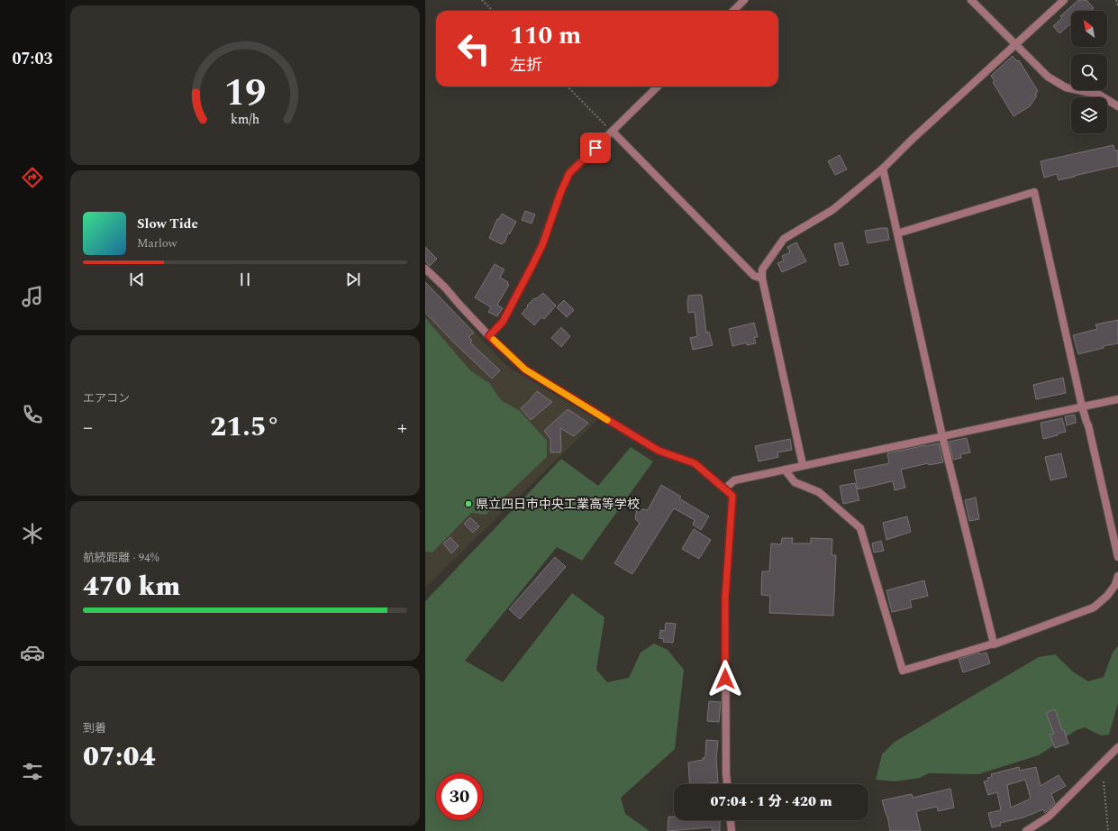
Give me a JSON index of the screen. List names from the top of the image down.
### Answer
{
  "places": ["県立四日市中央工業高等学校"],
  "north": "top left",
  "page": {
    "tabs": "07:03",
    "turn": ["110 m", "左折"],
    "song": ["Slow Tide", "Marlow"],
    "tile": [
      "エアコン",
      ["航続距離 · 94%", "470 km"],
      ["到着", "07:04"]
    ],
    "heat": ["−", "21.5°", "+"],
    "limit": "30",
    "trip": "07:04 · 1 分 · 420 m",
    "gauge": ["19", "km/h"]
  }
}
